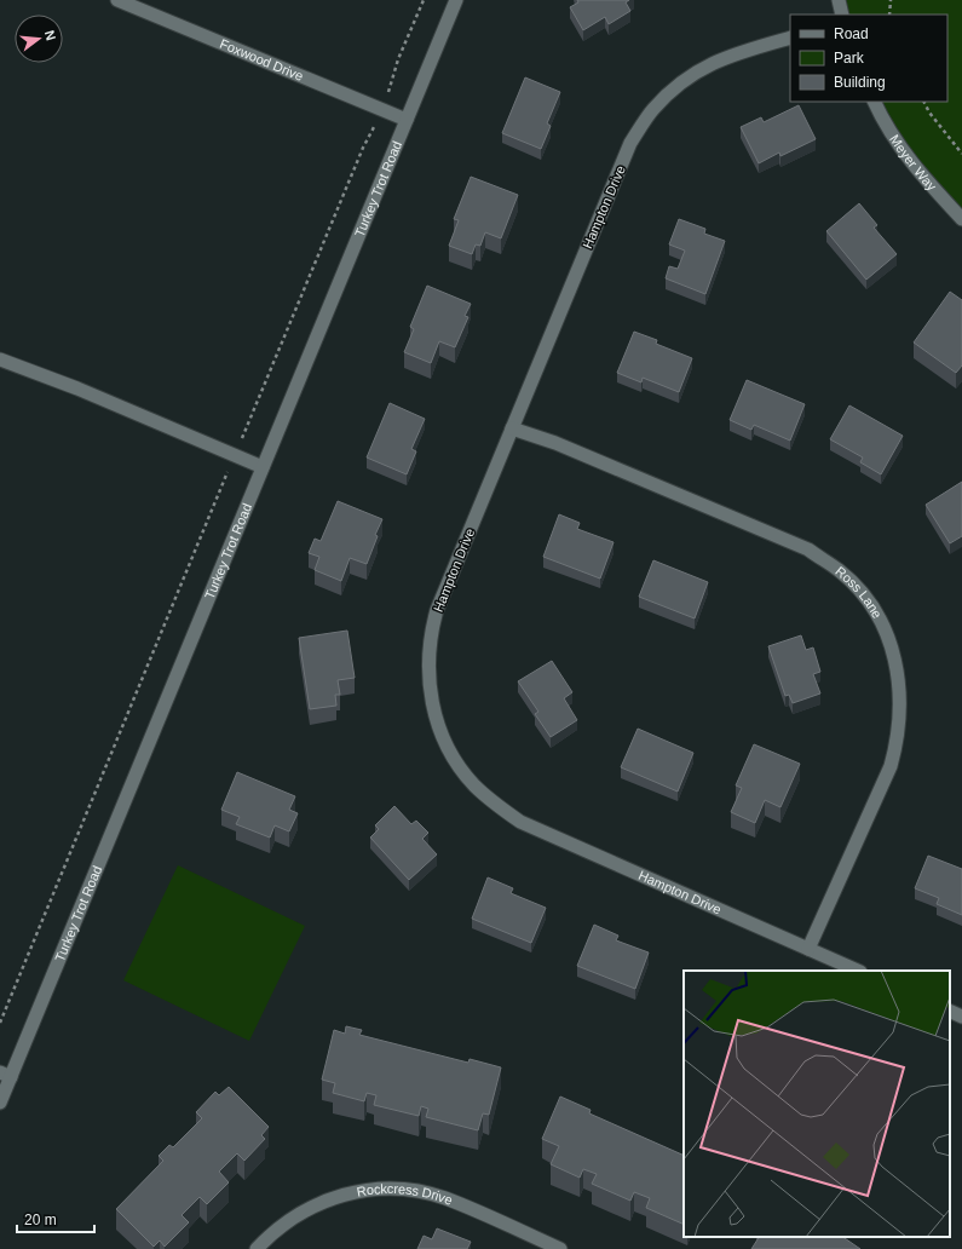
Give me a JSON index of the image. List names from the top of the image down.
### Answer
{
  "streets": {
    "street": [
      "Foxwood Drive",
      "Meyer Way",
      "Turkey Trot Road",
      "Hampton Drive",
      "Ross Lane",
      "Rockcress Drive"
    ]
  },
  "crossings": [
    ["Foxwood Drive", "Turkey Trot Road"],
    ["Hampton Drive", "Ross Lane"]
  ],
  "legend": ["Road", "Park", "Building"],
  "scale_bar": "20 m",
  "north": "right"
}
